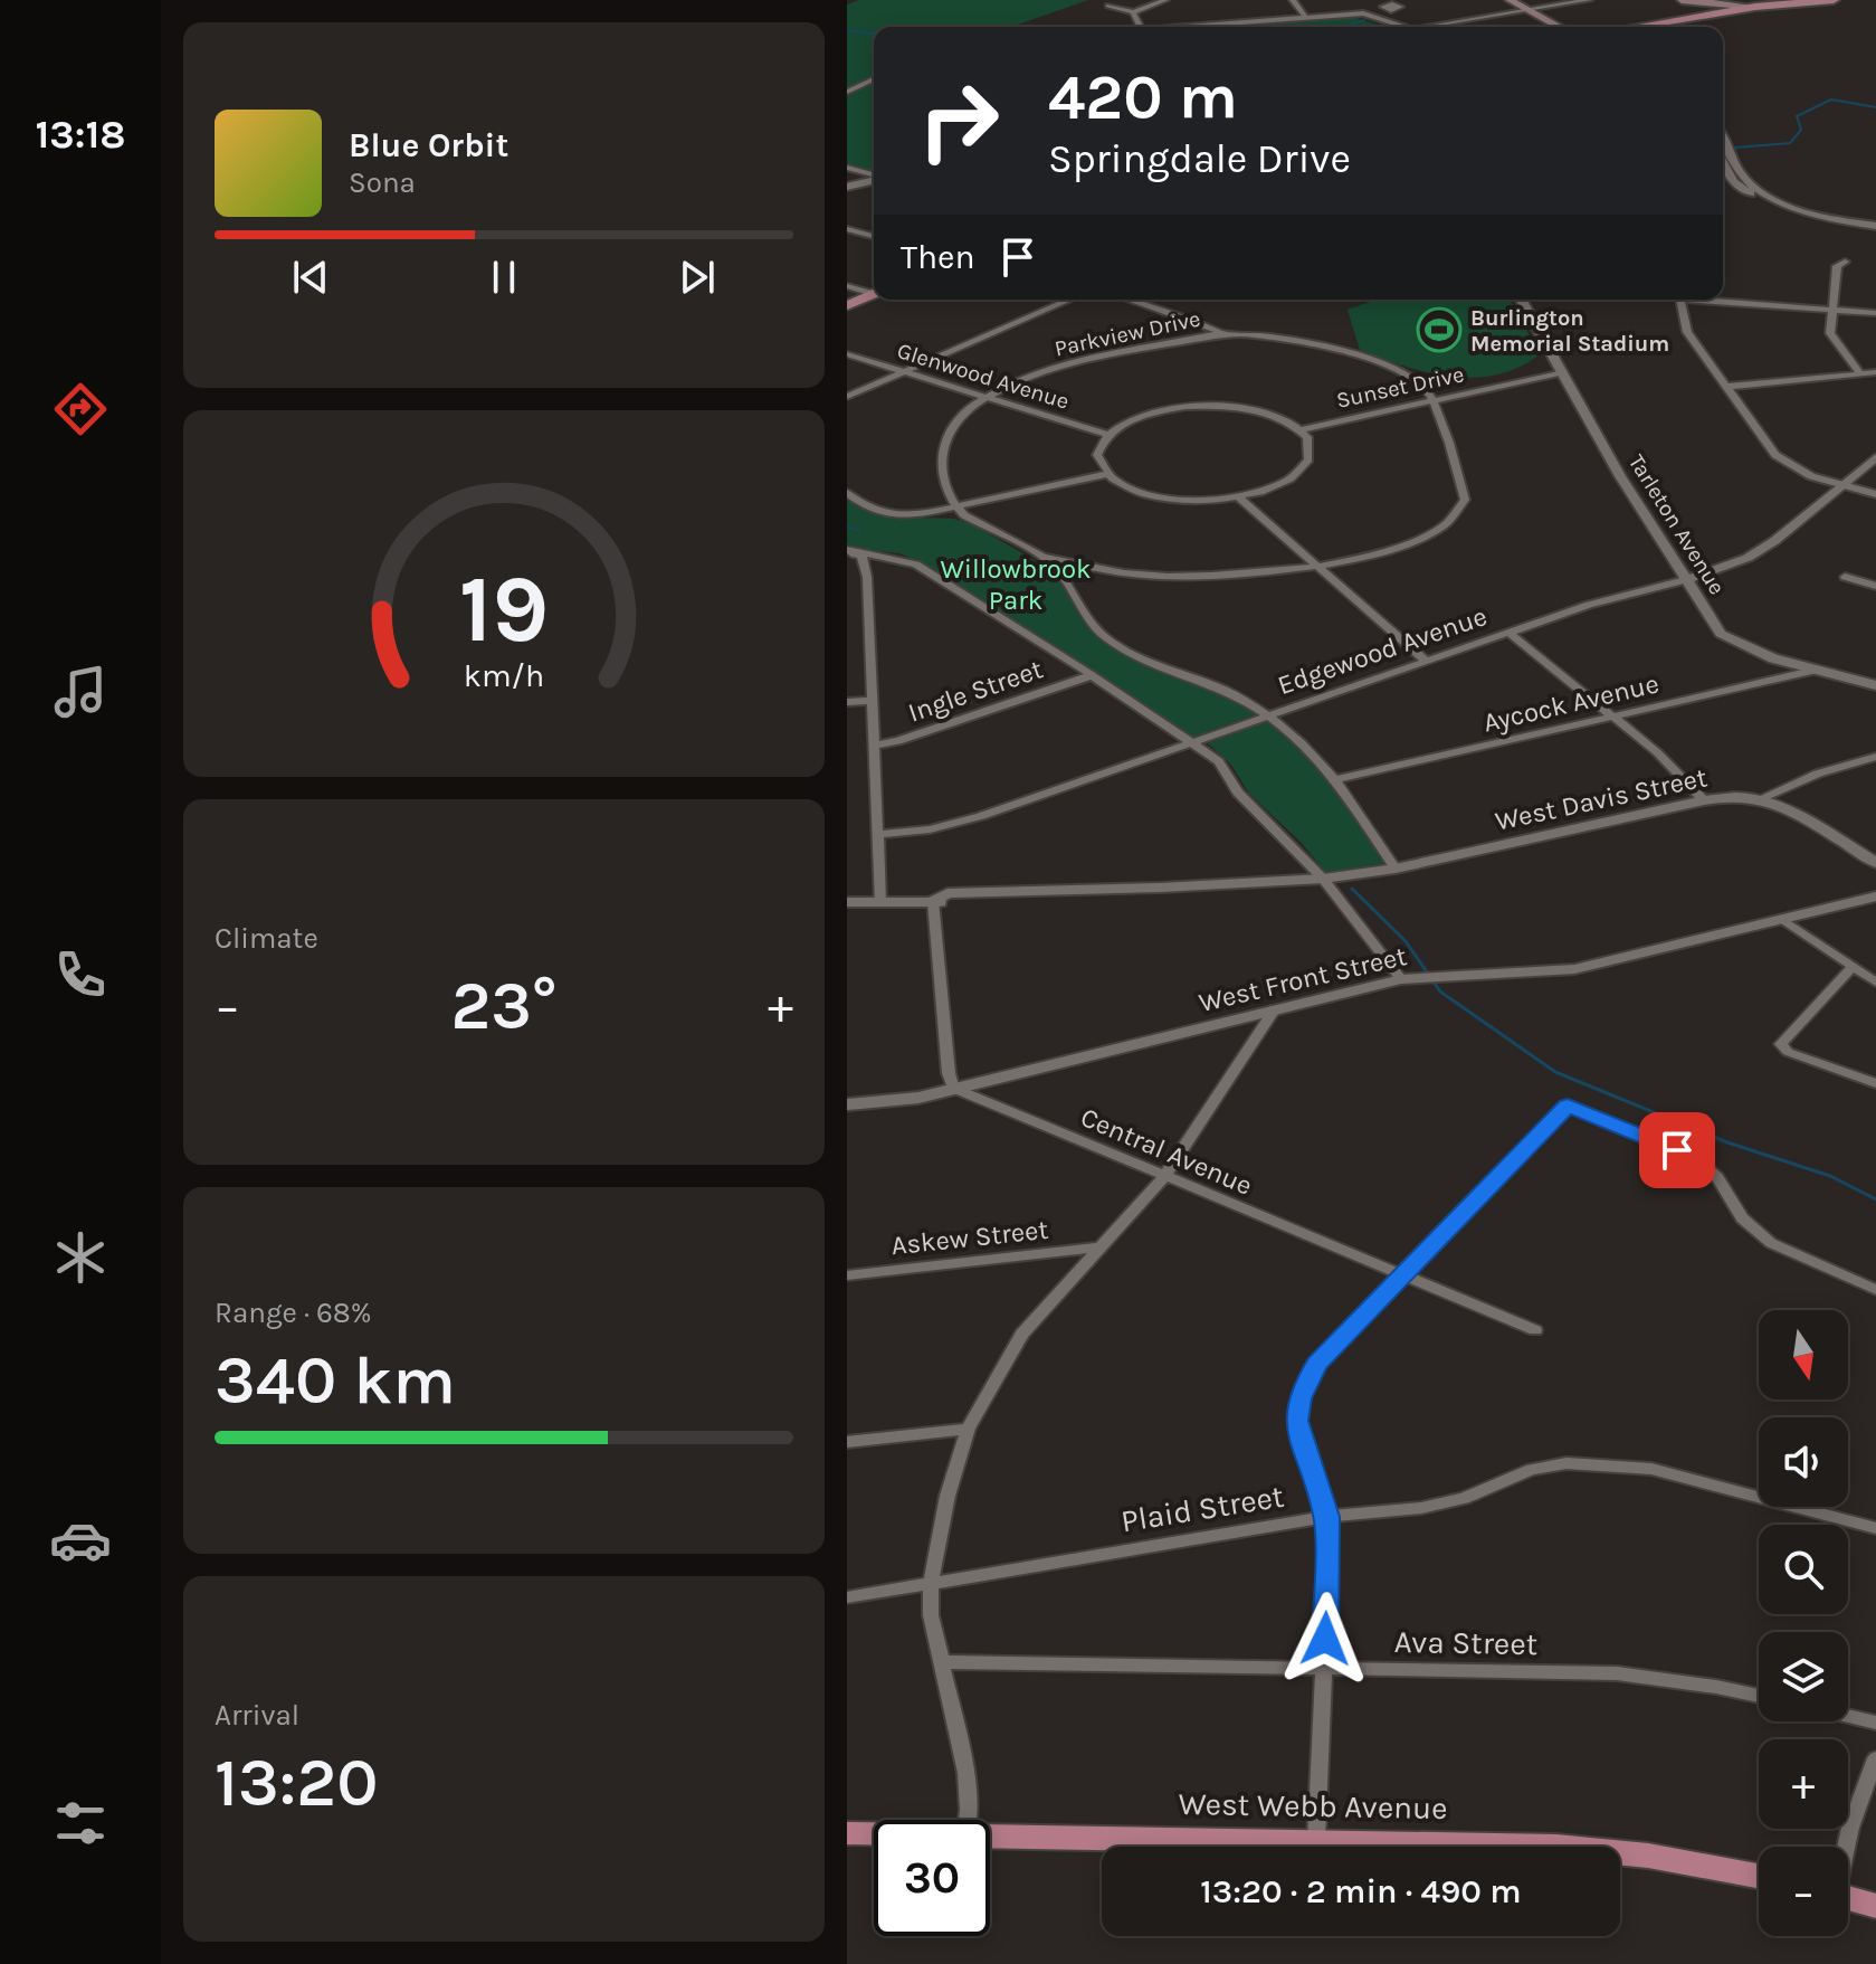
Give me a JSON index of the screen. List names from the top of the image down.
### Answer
{
  "streets": {
    "highway": ["West Webb Avenue"],
    "street": [
      "Parkview Drive",
      "Glenwood Avenue",
      "Sunset Drive",
      "Tarleton Avenue",
      "Edgewood Avenue",
      "Ingle Street",
      "Aycock Avenue",
      "West Davis Street",
      "West Front Street",
      "Central Avenue",
      "Askew Street",
      "Plaid Street",
      "Ava Street"
    ]
  },
  "crossings": [
    ["Parkview Drive", "Glenwood Avenue"],
    ["Parkview Drive", "Sunset Drive"],
    ["Sunset Drive", "Tarleton Avenue"],
    ["Tarleton Avenue", "Edgewood Avenue"],
    ["Tarleton Avenue", "Aycock Avenue"],
    ["West Front Street", "Central Avenue"]
  ],
  "parks": ["Willowbrook Park"],
  "places": {
    "sports": ["Burlington Memorial Stadium"]
  },
  "north": "bottom",
  "page": {
    "tabs": "13:18",
    "turn": ["420 m", "Springdale Drive"],
    "song": ["Blue Orbit", "Sona"],
    "then": "Then",
    "tile": [
      "Climate",
      ["Range · 68%", "340 km"],
      ["Arrival", "13:20"]
    ],
    "heat": ["−", "23°", "+"],
    "map_buttons": ["+", "−"],
    "limit": "30",
    "trip": "13:20 · 2 min · 490 m",
    "gauge": ["19", "km/h"]
  }
}
